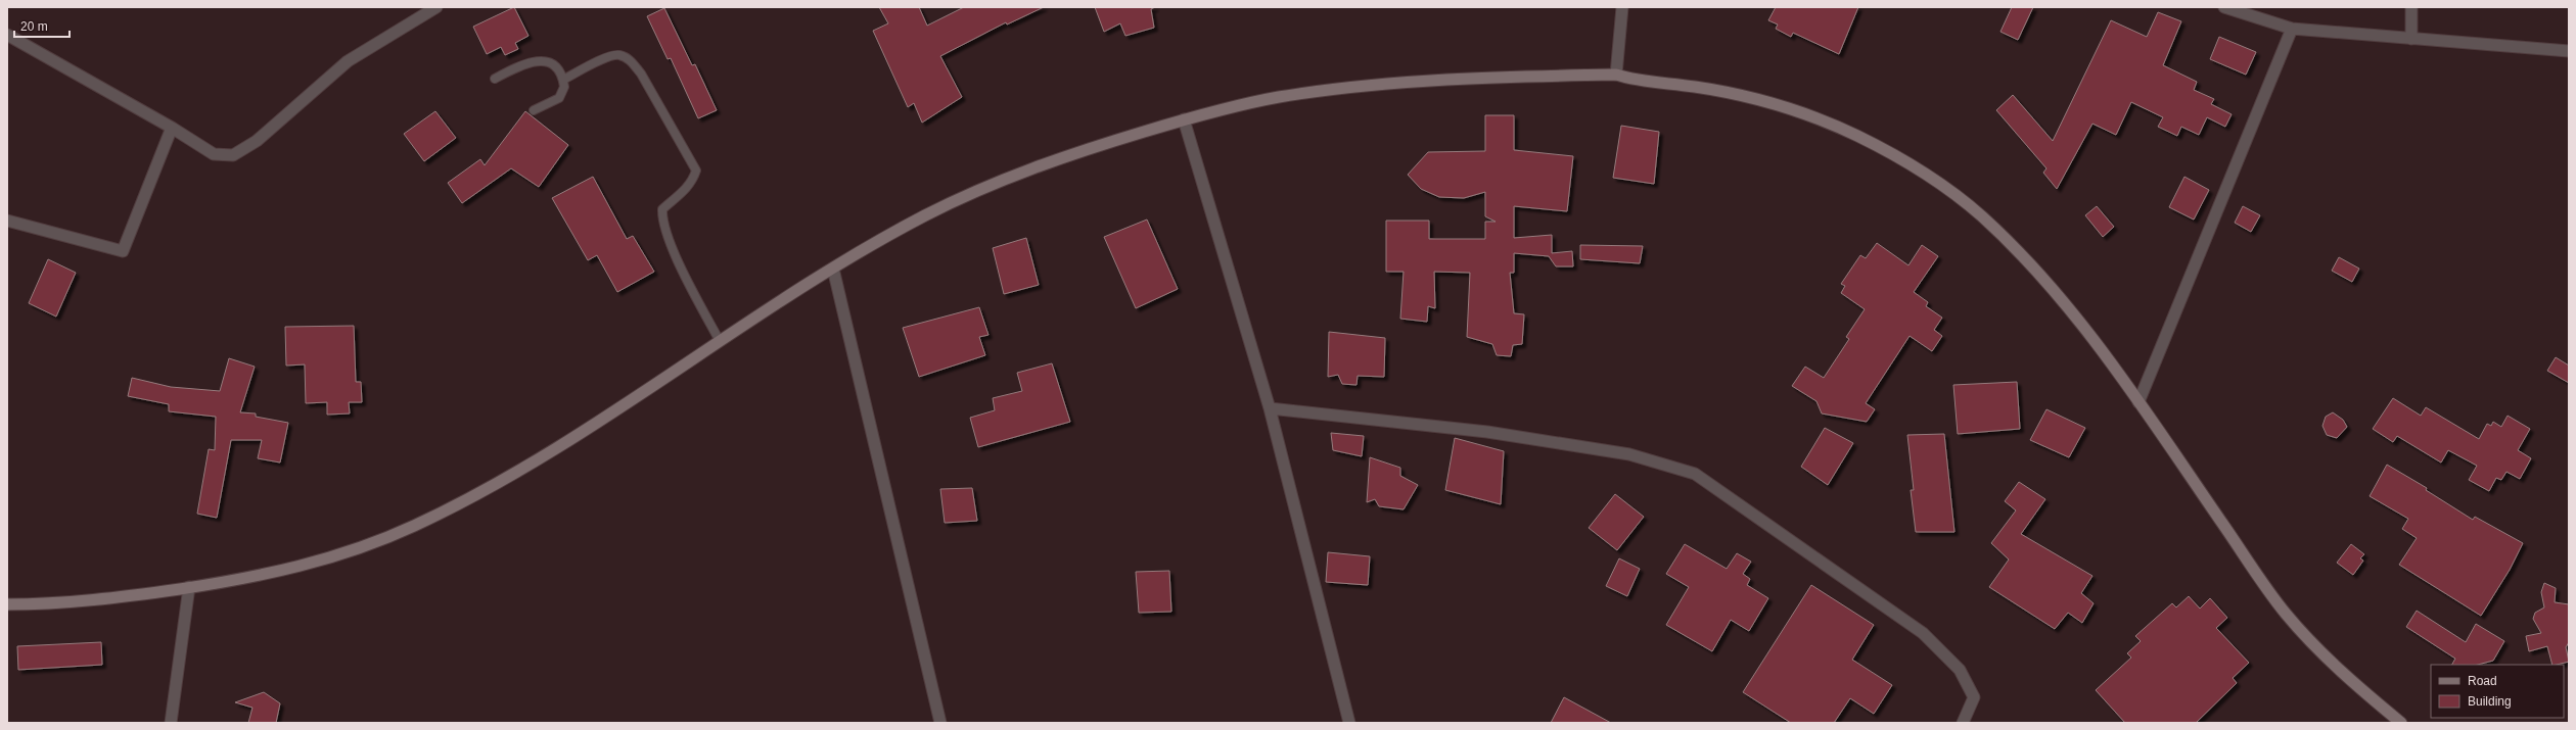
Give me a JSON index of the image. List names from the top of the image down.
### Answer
{
  "legend": ["Road", "Building"],
  "scale_bar": "20 m"
}
